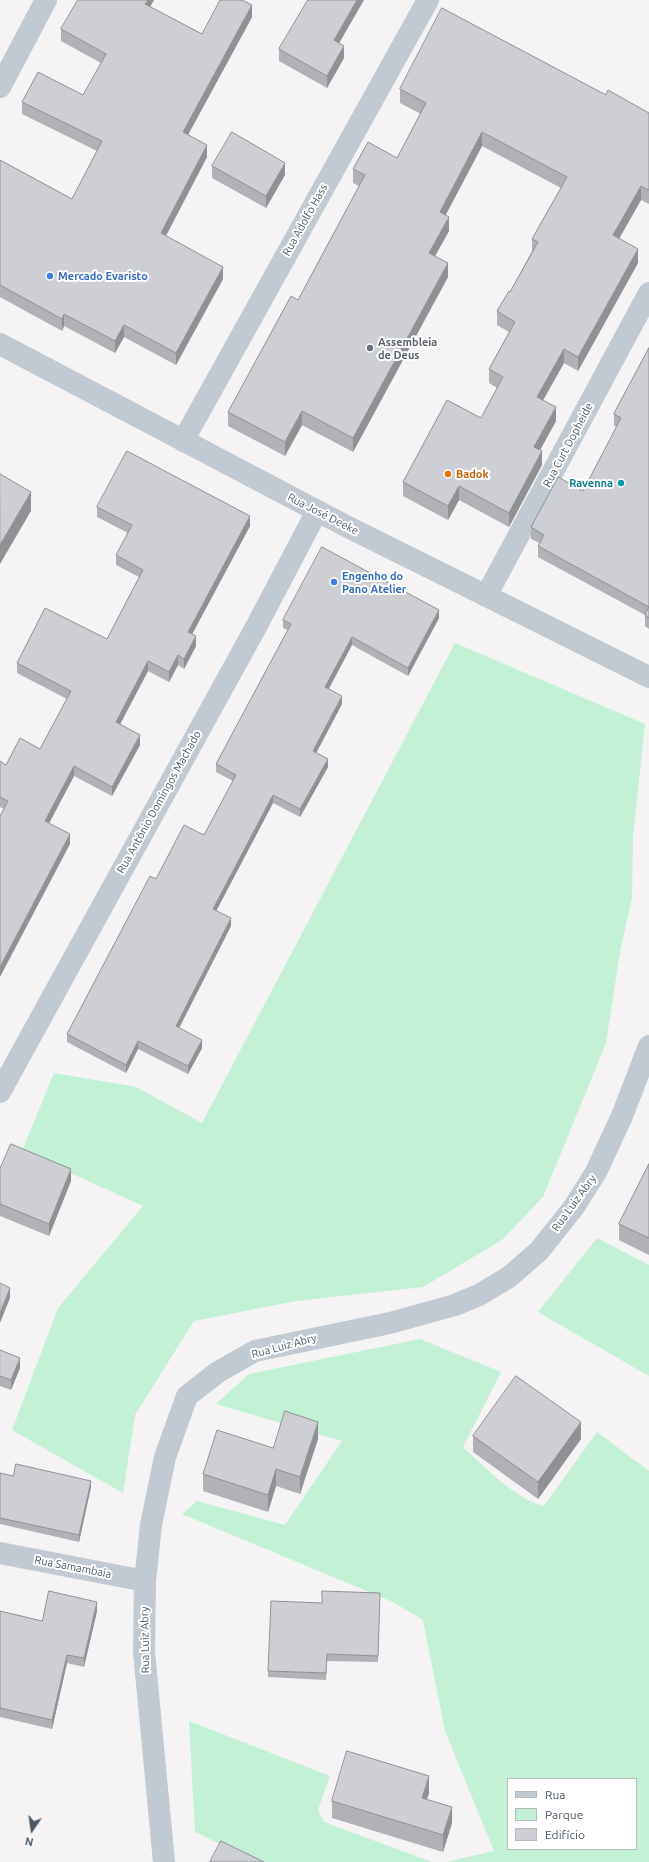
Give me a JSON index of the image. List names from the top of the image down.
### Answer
{
  "streets": {
    "street": [
      "Rua Adolfo Hass",
      "Rua Curt Dopheide",
      "Rua José Deeke",
      "Rua Antônio Domingos Machado",
      "Rua Luiz Abry",
      "Rua Samambaia"
    ]
  },
  "crossings": [
    ["Rua Adolfo Hass", "Rua José Deeke"],
    ["Rua Curt Dopheide", "Rua José Deeke"],
    ["Rua José Deeke", "Rua Antônio Domingos Machado"],
    ["Rua Luiz Abry", "Rua Samambaia"]
  ],
  "places": [
    "Mercado Evaristo",
    "Assembleia de Deus",
    "Badok",
    "Ravenna",
    "Engenho do Pano Atelier"
  ],
  "legend": ["Rua", "Parque", "Edifício"],
  "north": "bottom"
}
